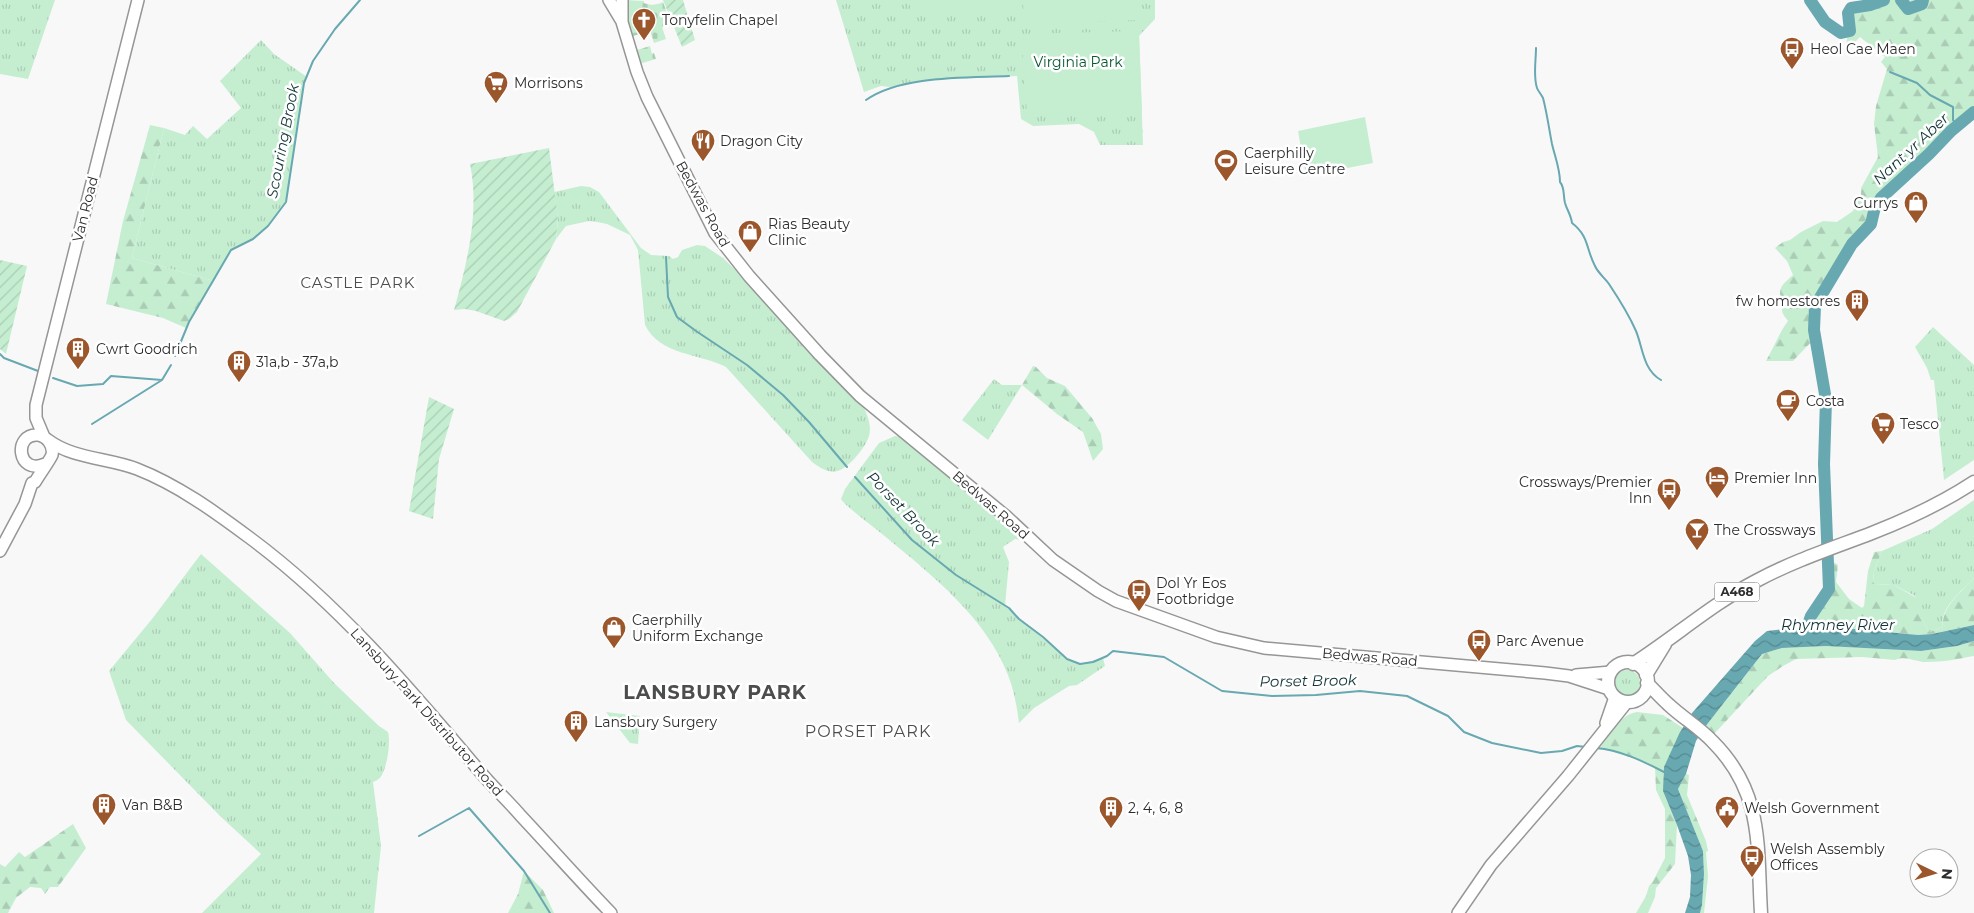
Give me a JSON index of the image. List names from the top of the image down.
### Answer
{
  "streets": {
    "main road": ["A468"],
    "street": ["Bedwas Road", "Van Road", "Lansbury Park Distributor Road"]
  },
  "crossings": [
    ["Van Road", "Lansbury Park Distributor Road"]
  ],
  "districts": ["CASTLE PARK", "LANSBURY PARK", "PORSET PARK"],
  "water": [
    "Scouring Brook",
    "Nant yr Aber",
    "Porset Brook",
    "Rhymney River"
  ],
  "parks": ["Virginia Park"],
  "places": {
    "church": ["Tonyfelin Chapel"],
    "bus stop": [
      "Heol Cae Maen",
      "Crossways/Premier Inn",
      "Dol Yr Eos Footbridge",
      "Parc Avenue",
      "Welsh Assembly Offices"
    ],
    "supermarket": ["Morrisons", "Tesco"],
    "restaurant": ["Dragon City"],
    "sports": ["Caerphilly Leisure Centre"],
    "shop": ["Currys", "Rias Beauty Clinic", "Caerphilly Uniform Exchange"],
    "building": [
      "fw homestores",
      "Cwrt Goodrich",
      "31a,b - 37a,b",
      "Lansbury Surgery",
      "Van B&B",
      "2, 4, 6, 8"
    ],
    "cafe": ["Costa"],
    "hotel": ["Premier Inn"],
    "bar": ["The Crossways"],
    "public building": ["Welsh Government"]
  },
  "north": "right"
}
